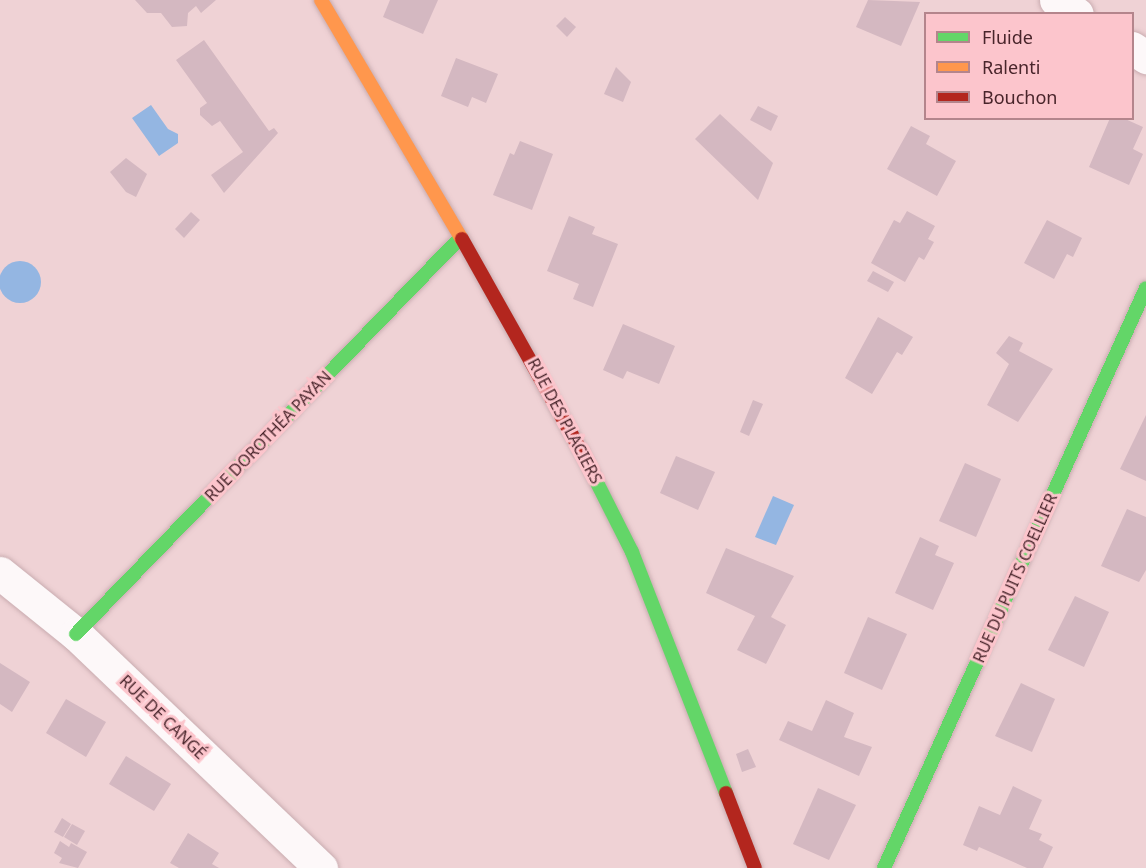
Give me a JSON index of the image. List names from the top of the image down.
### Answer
{
  "streets": {
    "street": [
      "RUE DES PLACIERS",
      "RUE DOROTHÉA PAYAN",
      "RUE DU PUITS COELLIER",
      "RUE DE CANGÉ"
    ]
  },
  "crossings": [
    ["RUE DES PLACIERS", "RUE DOROTHÉA PAYAN"],
    ["RUE DOROTHÉA PAYAN", "RUE DE CANGÉ"]
  ],
  "legend": ["Fluide", "Ralenti", "Bouchon"]
}
